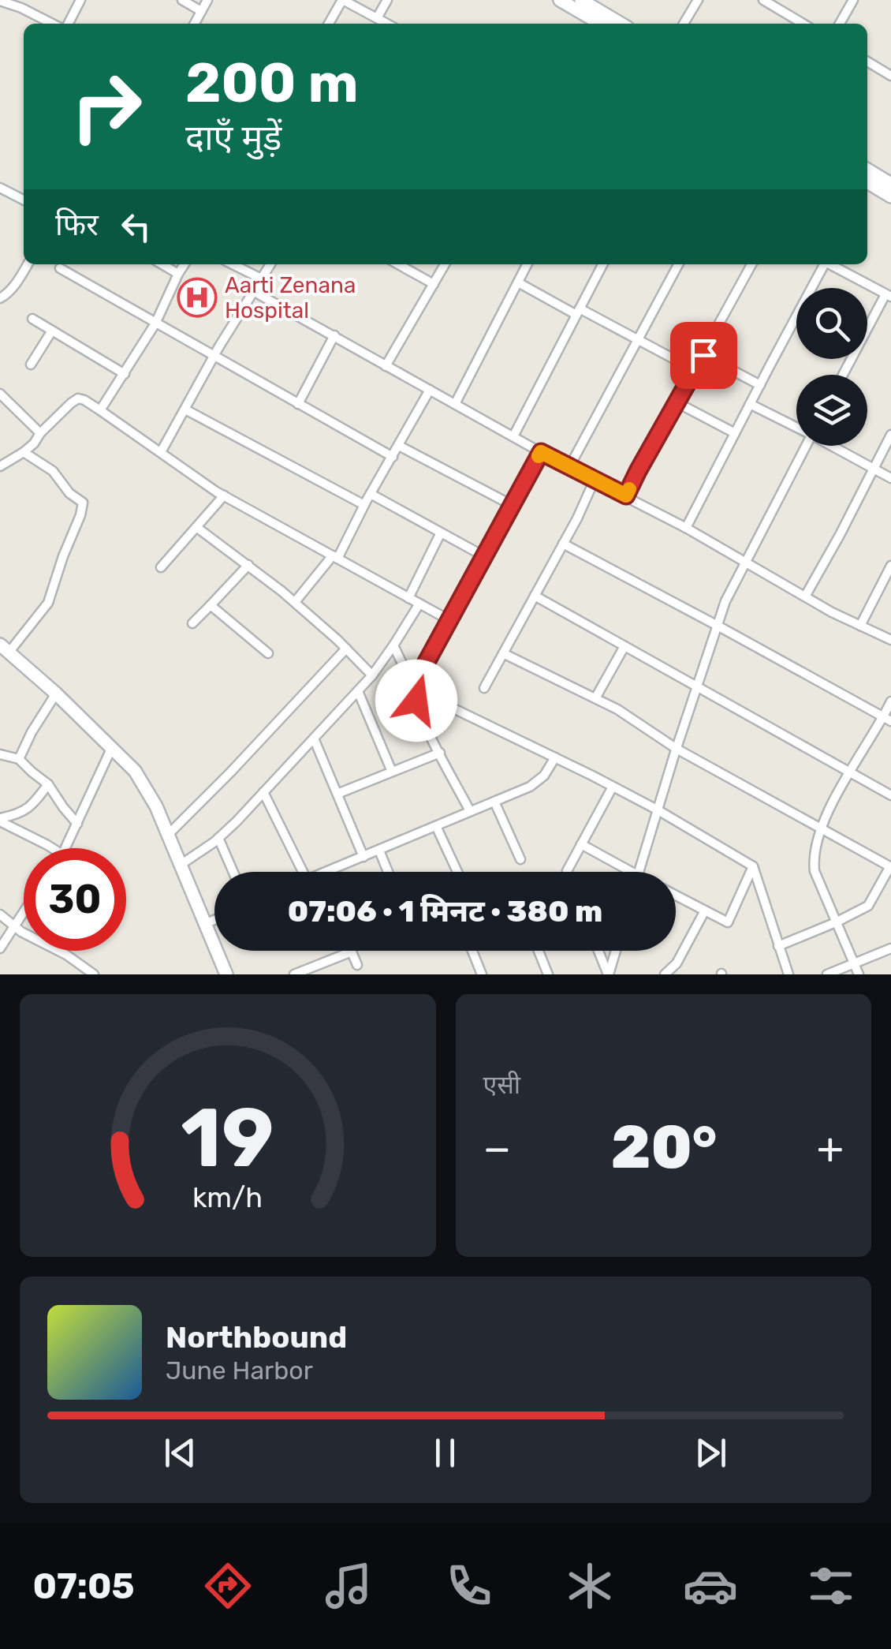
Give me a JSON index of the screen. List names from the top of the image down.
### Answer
{
  "places": {
    "hospital": ["Aarti Zenana Hospital"]
  },
  "page": {
    "turn": ["200 m", "दाएँ मुड़ें"],
    "then": "फिर",
    "limit": "30",
    "trip": "07:06 · 1 मिनट · 380 m",
    "tile": "एसी",
    "heat": ["−", "20°", "+"],
    "song": ["Northbound", "June Harbor"],
    "tabs": "07:05",
    "gauge": ["19", "km/h"]
  }
}
